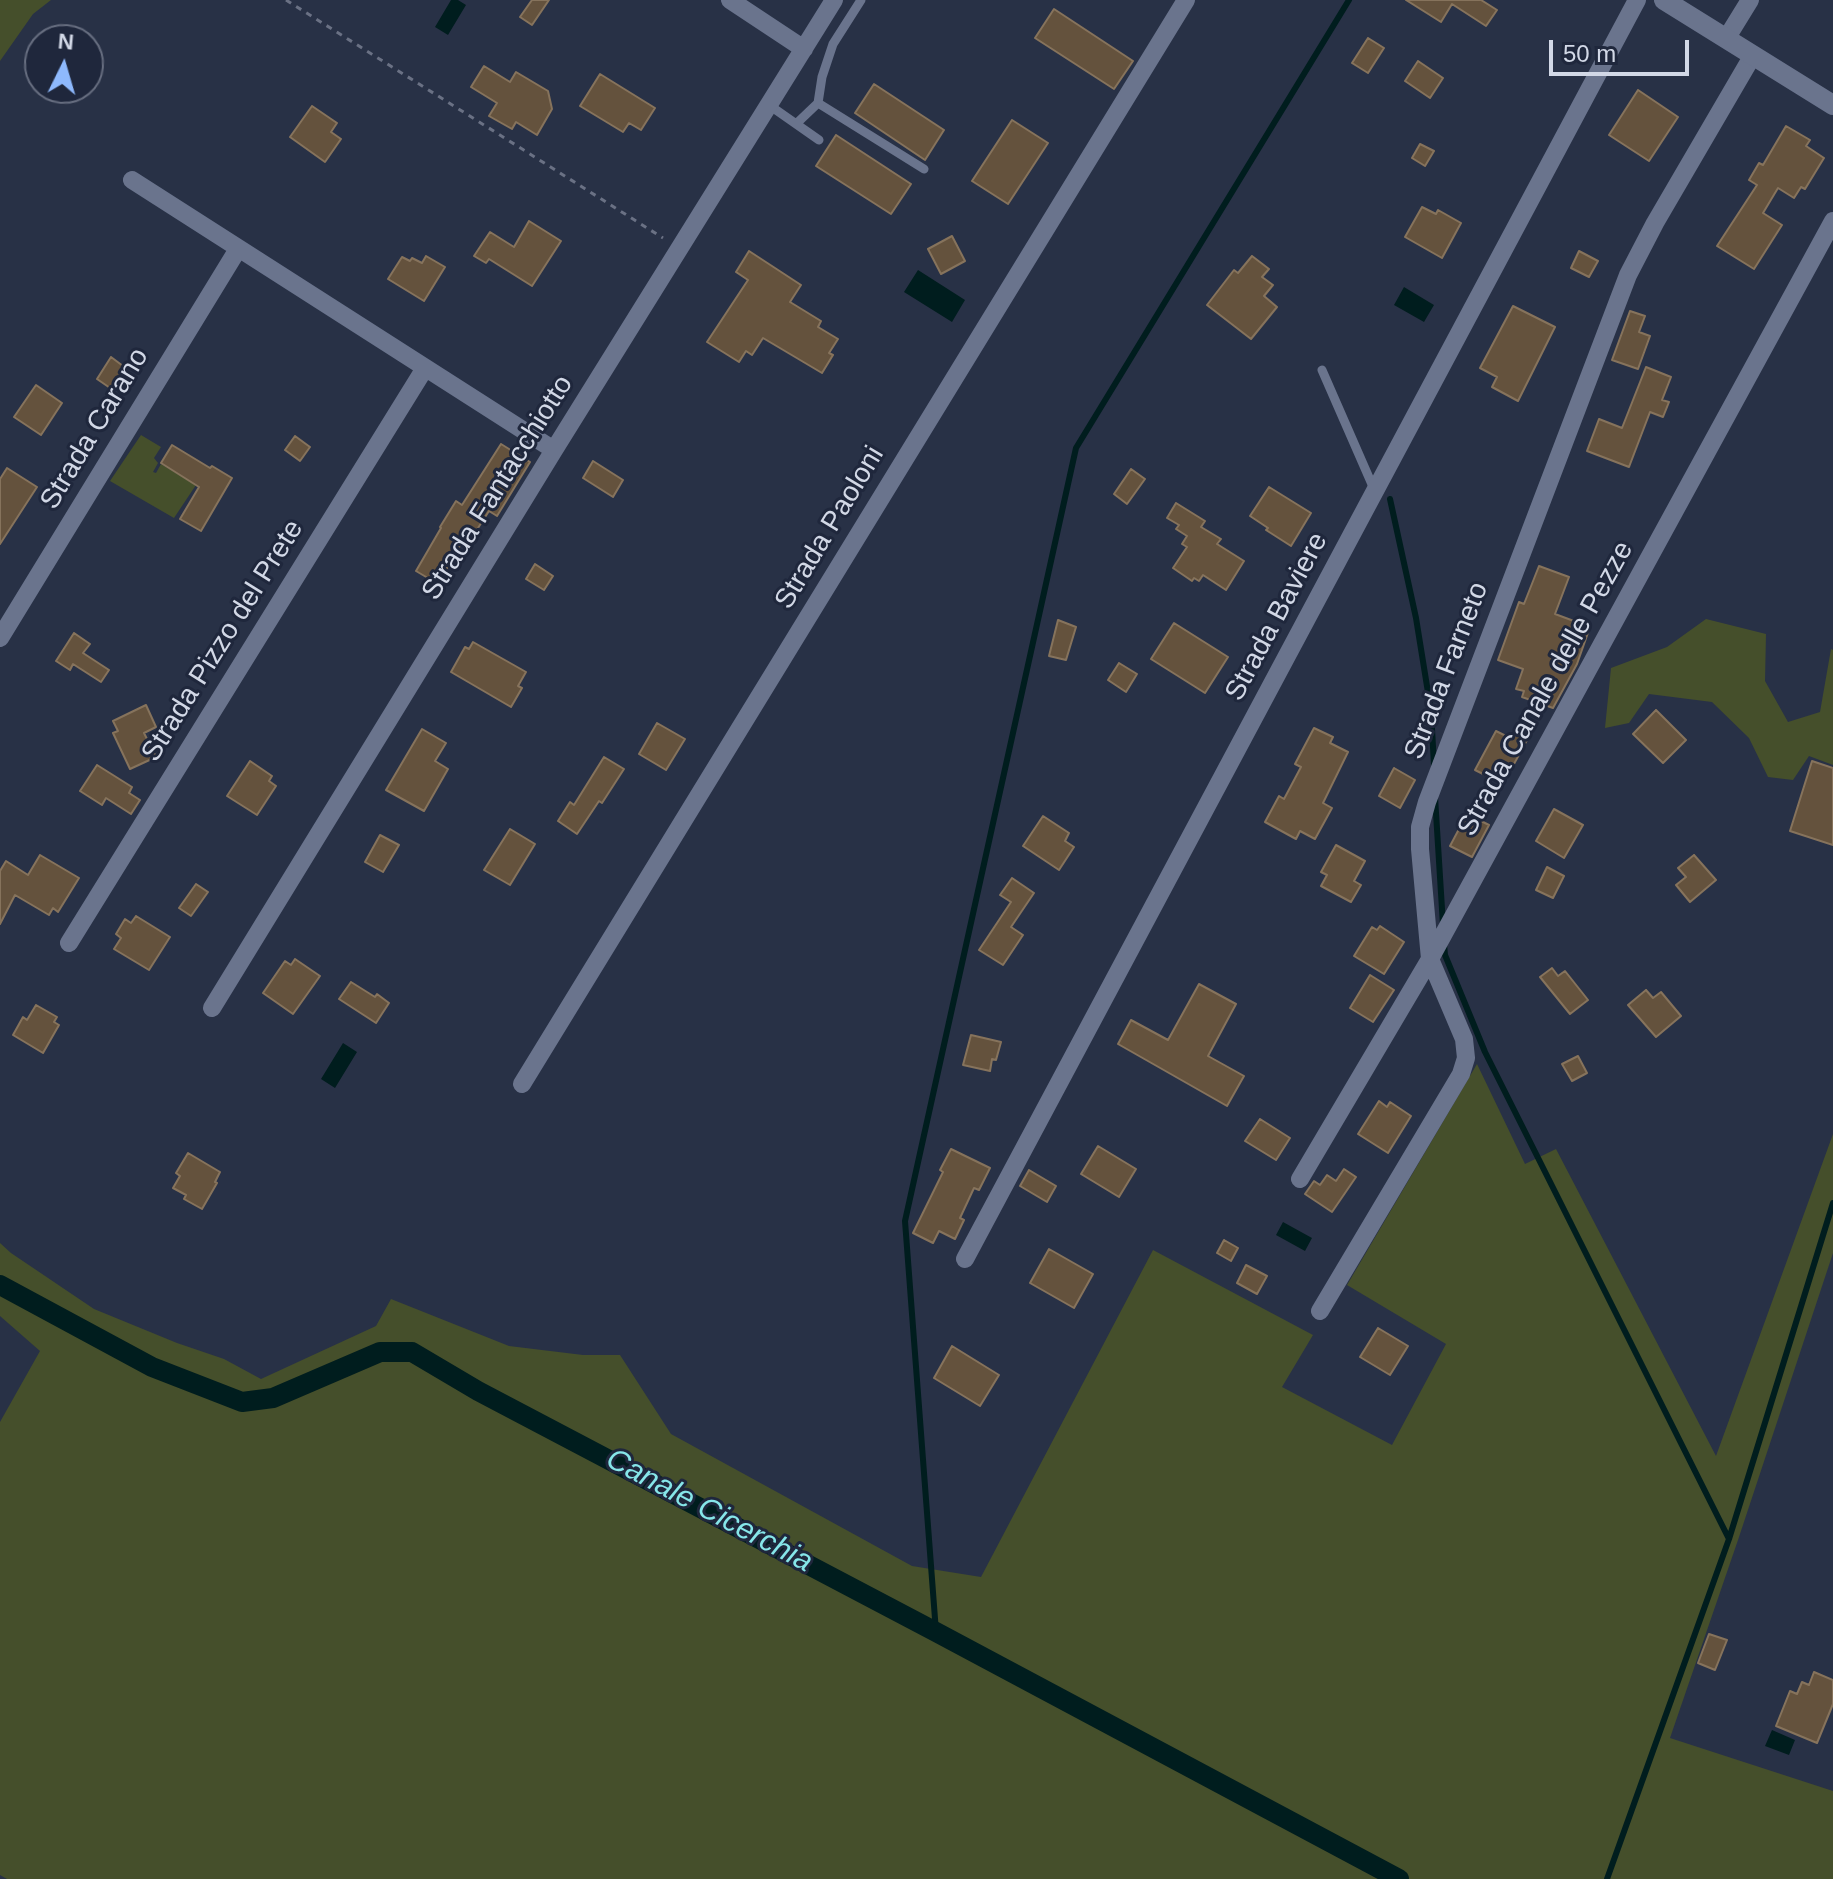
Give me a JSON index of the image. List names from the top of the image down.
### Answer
{
  "streets": {
    "street": [
      "Strada Carano",
      "Strada Fantacchiotto",
      "Strada Paoloni",
      "Strada Baviere",
      "Strada Pizzo del Prete",
      "Strada Farneto",
      "Strada Canale delle Pezze"
    ]
  },
  "crossings": [
    ["Strada Farneto", "Strada Canale delle Pezze"]
  ],
  "water": ["Canale Cicerchia"],
  "scale_bar": "50 m",
  "north": "top"
}
